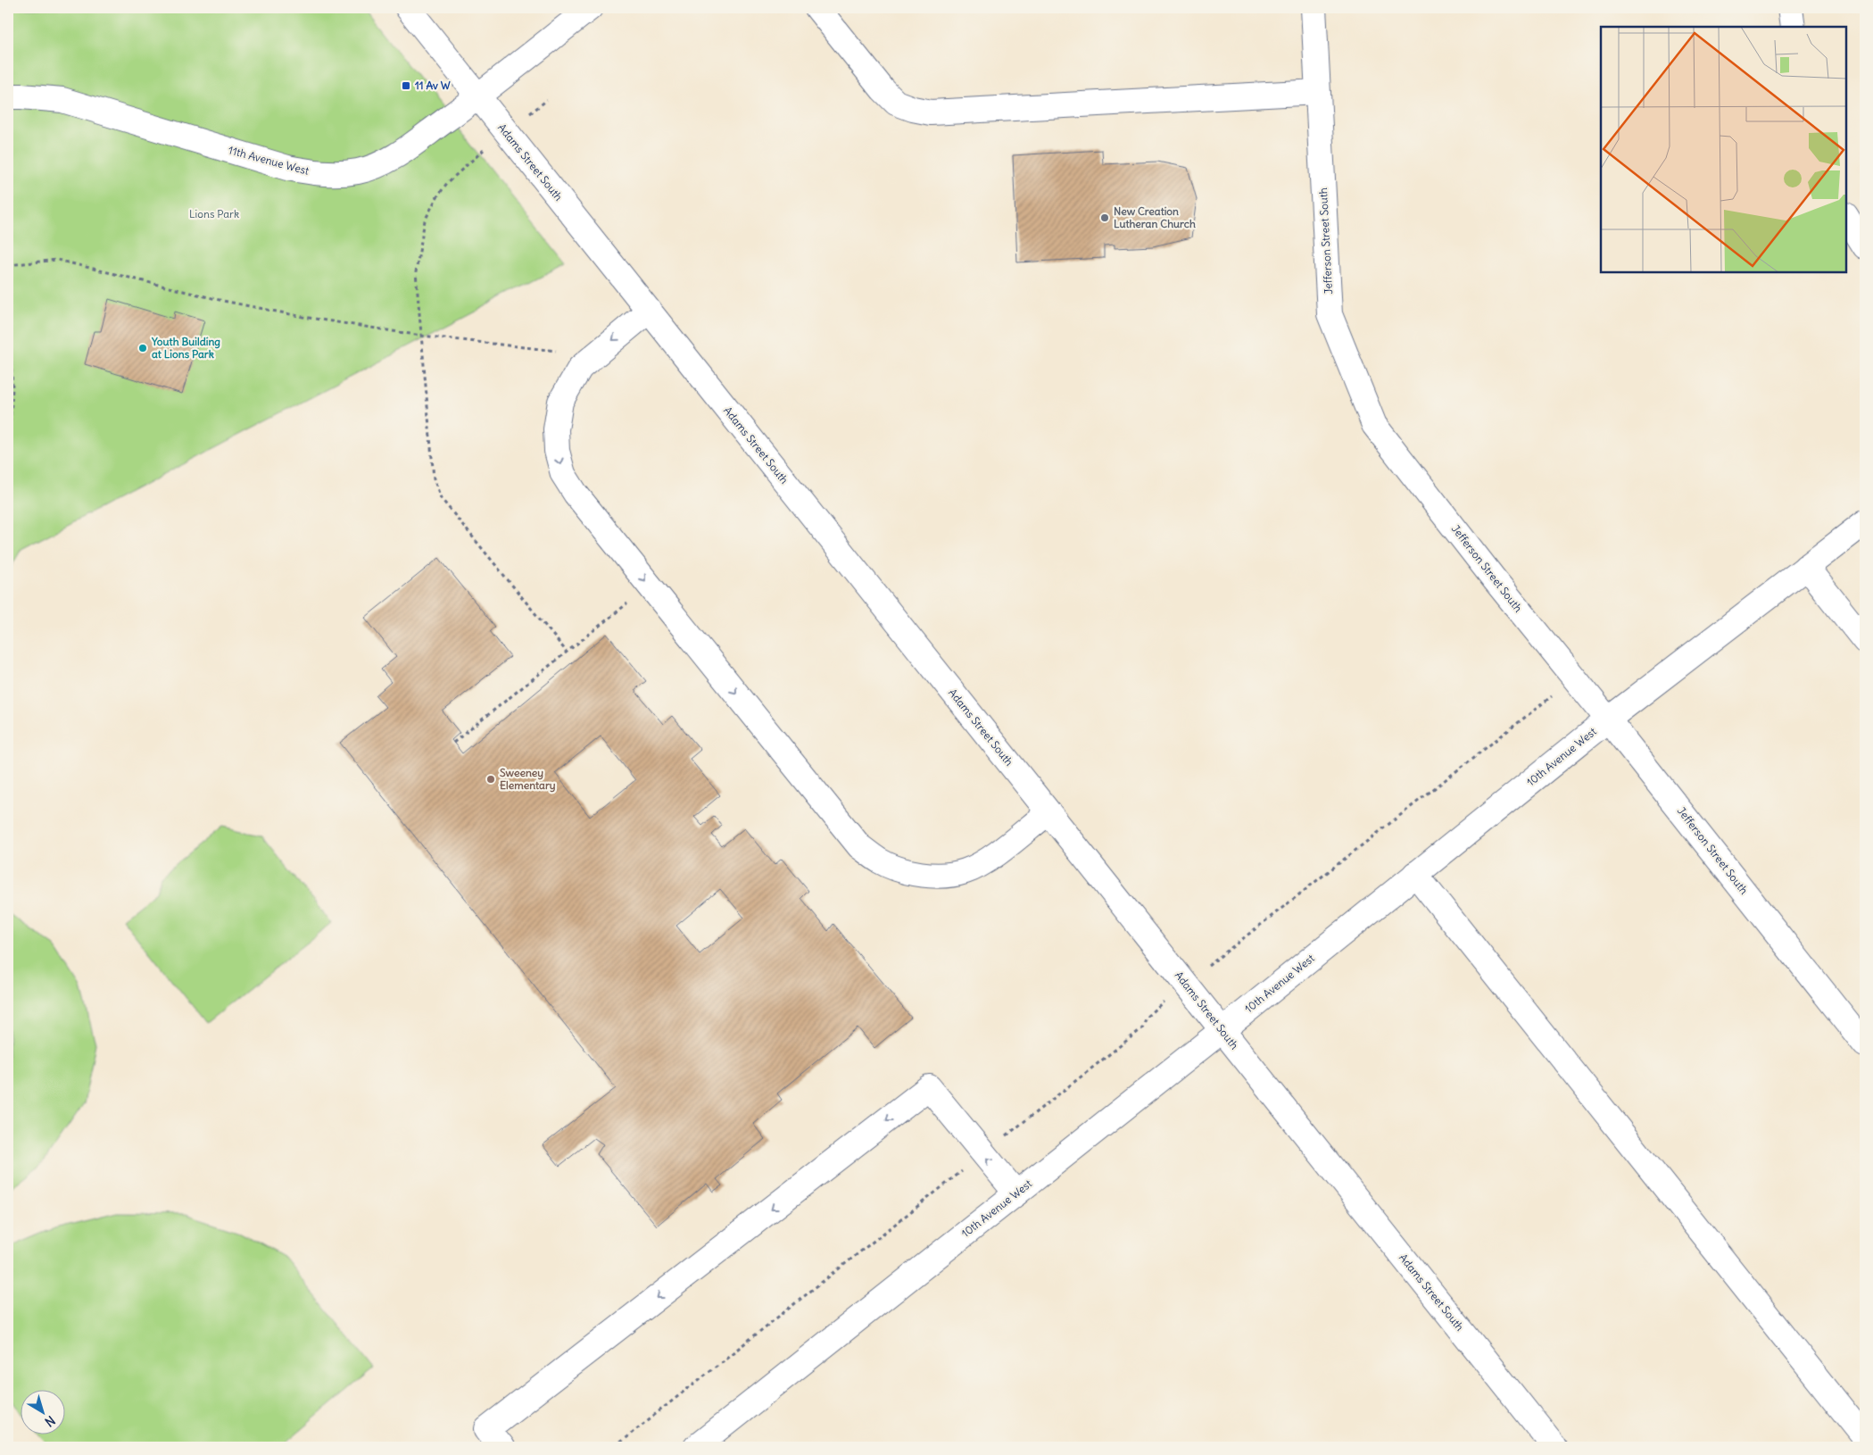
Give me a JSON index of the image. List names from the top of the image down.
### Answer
{
  "streets": {
    "street": [
      "11th Avenue West",
      "Adams Street South",
      "Jefferson Street South",
      "10th Avenue West"
    ]
  },
  "crossings": [
    ["11th Avenue West", "Adams Street South"],
    ["Adams Street South", "10th Avenue West"],
    ["Jefferson Street South", "10th Avenue West"]
  ],
  "parks": ["Lions Park"],
  "places": {
    "transit": ["11 Av W"],
    "other": ["New Creation Lutheran Church", "Youth Building at Lions Park", "Sweeney Elementary"]
  },
  "north": "bottom right"
}
